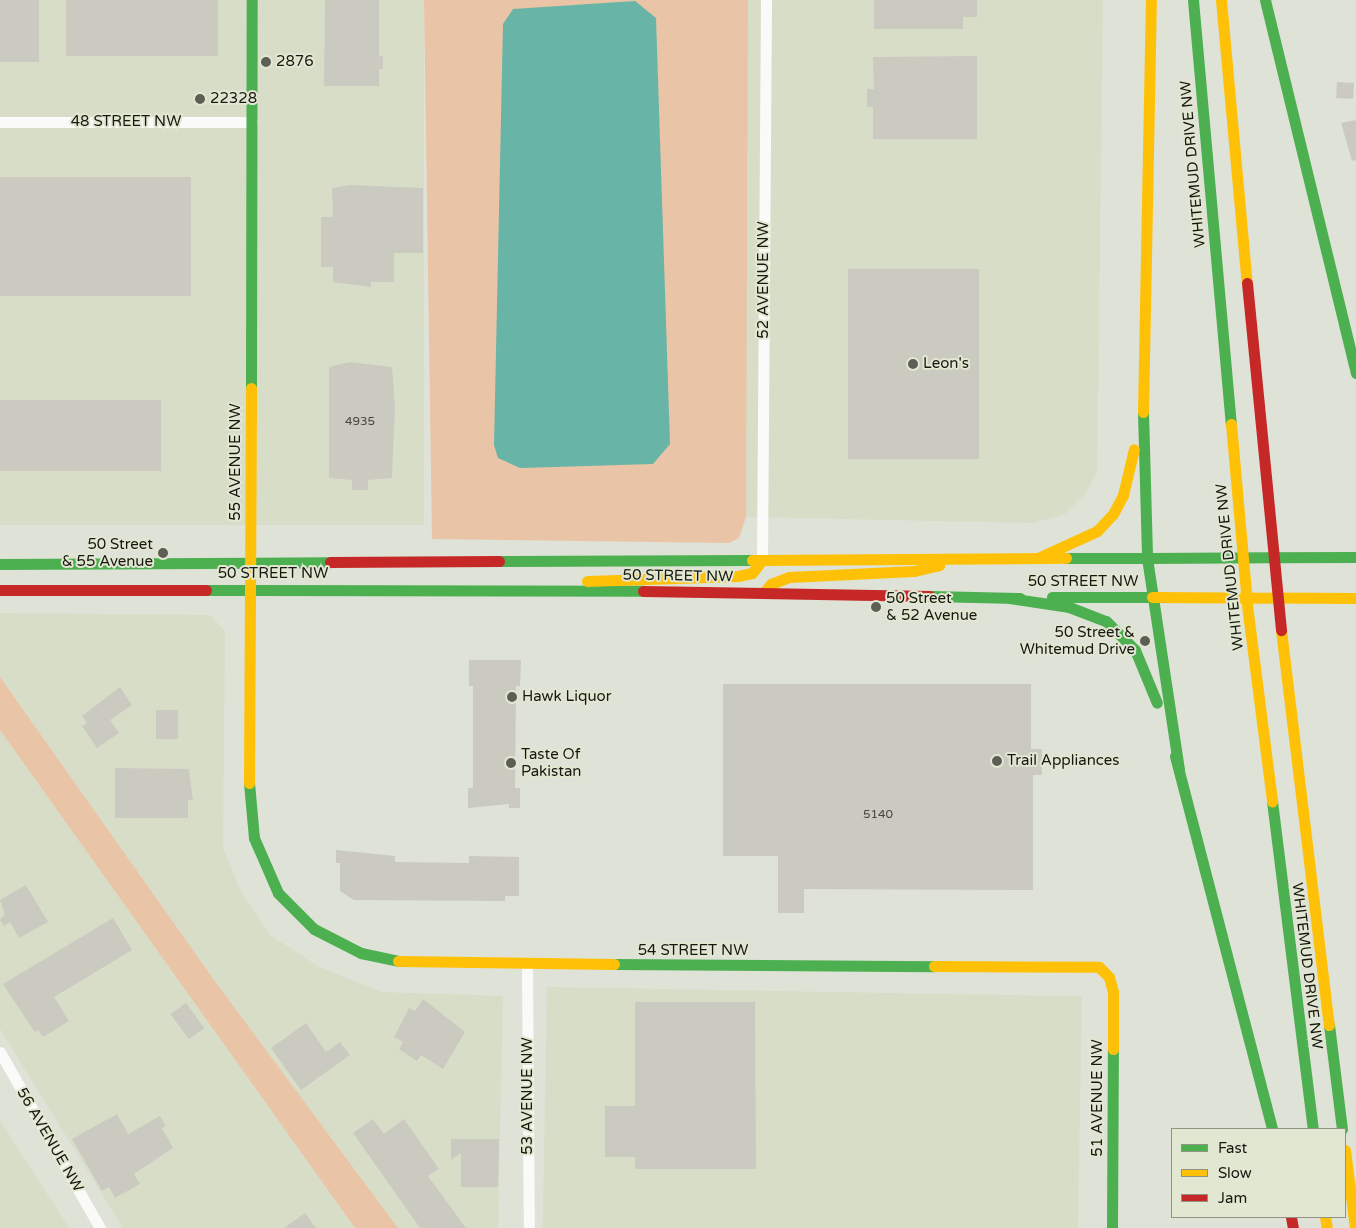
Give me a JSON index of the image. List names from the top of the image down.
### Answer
{
  "streets": {
    "main road": [
      "WHITEMUD DRIVE NW",
      "55 AVENUE NW",
      "50 STREET NW",
      "54 STREET NW",
      "51 AVENUE NW"
    ],
    "street": [
      "48 STREET NW",
      "52 AVENUE NW",
      "53 AVENUE NW",
      "56 AVENUE NW"
    ]
  },
  "crossings": [
    ["48 STREET NW", "55 AVENUE NW"],
    ["52 AVENUE NW", "50 STREET NW"],
    ["55 AVENUE NW", "50 STREET NW"],
    ["55 AVENUE NW", "54 STREET NW"],
    ["54 STREET NW", "53 AVENUE NW"],
    ["54 STREET NW", "51 AVENUE NW"]
  ],
  "places": [
    "2876",
    "22328",
    "Leon's",
    "50 Street & 55 Avenue",
    "50 Street & 52 Avenue",
    "50 Street & Whitemud Drive",
    "Hawk Liquor",
    "Trail Appliances",
    "Taste Of Pakistan"
  ],
  "house_numbers": ["4935", "5140"],
  "legend": ["Fast", "Slow", "Jam"]
}
